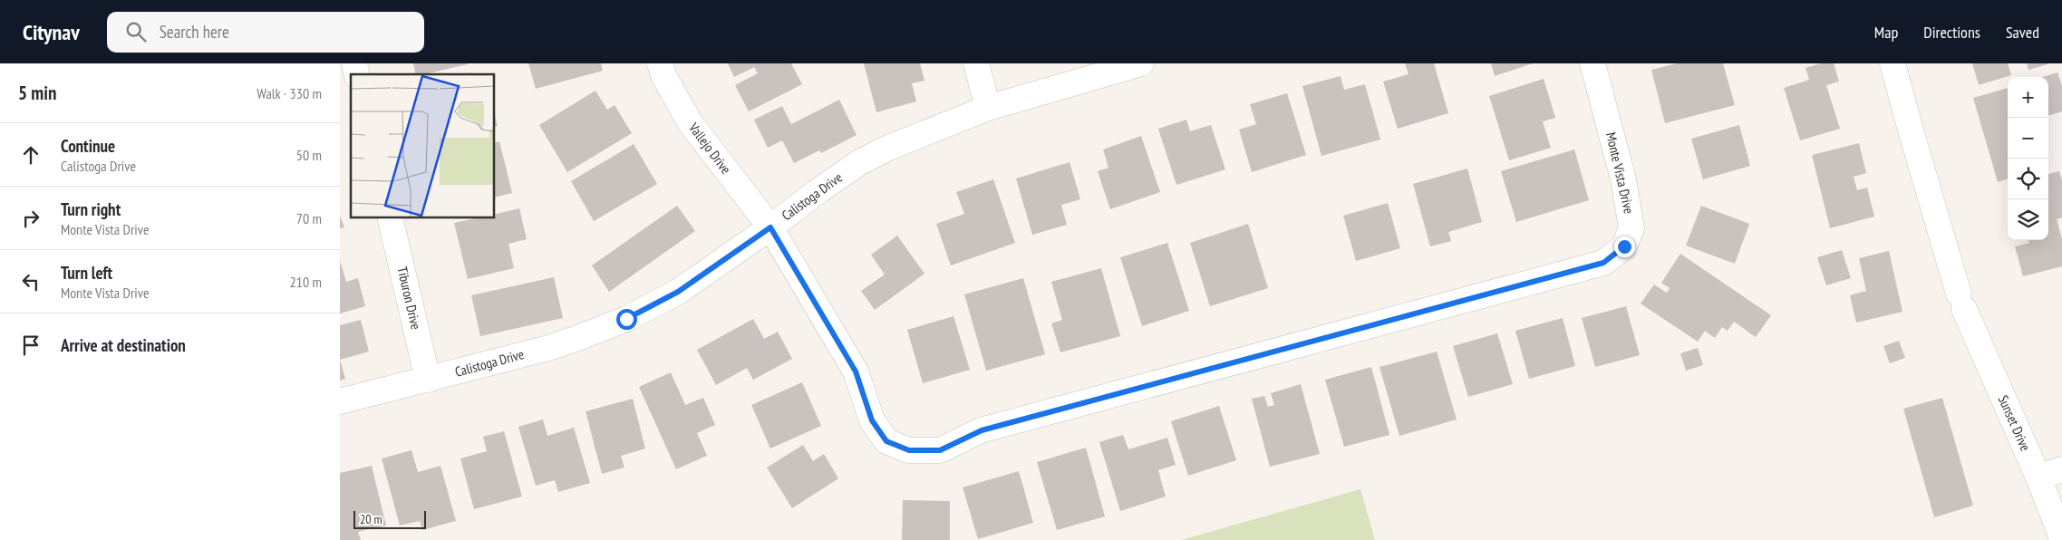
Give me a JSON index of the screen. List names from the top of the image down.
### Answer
{
  "streets": {
    "street": [
      "Vallejo Drive",
      "Monte Vista Drive",
      "Calistoga Drive",
      "Tiburon Drive",
      "Sunset Drive"
    ]
  },
  "crossings": [
    ["Vallejo Drive", "Monte Vista Drive"],
    ["Vallejo Drive", "Calistoga Drive"],
    ["Monte Vista Drive", "Calistoga Drive"],
    ["Calistoga Drive", "Tiburon Drive"]
  ],
  "scale_bar": "20 m",
  "page": {
    "header": "Citynav",
    "search": "Search here",
    "nav": ["Map", "Directions", "Saved"],
    "heading": ["5 min", "Walk · 330 m"],
    "map_buttons": ["+", "−"],
    "list": [
      ["Continue", "Calistoga Drive", "50 m"],
      ["Turn right", "Monte Vista Drive", "70 m"],
      ["Turn left", "Monte Vista Drive", "210 m"],
      "Arrive at destination"
    ],
    "scale": "20 m"
  }
}
